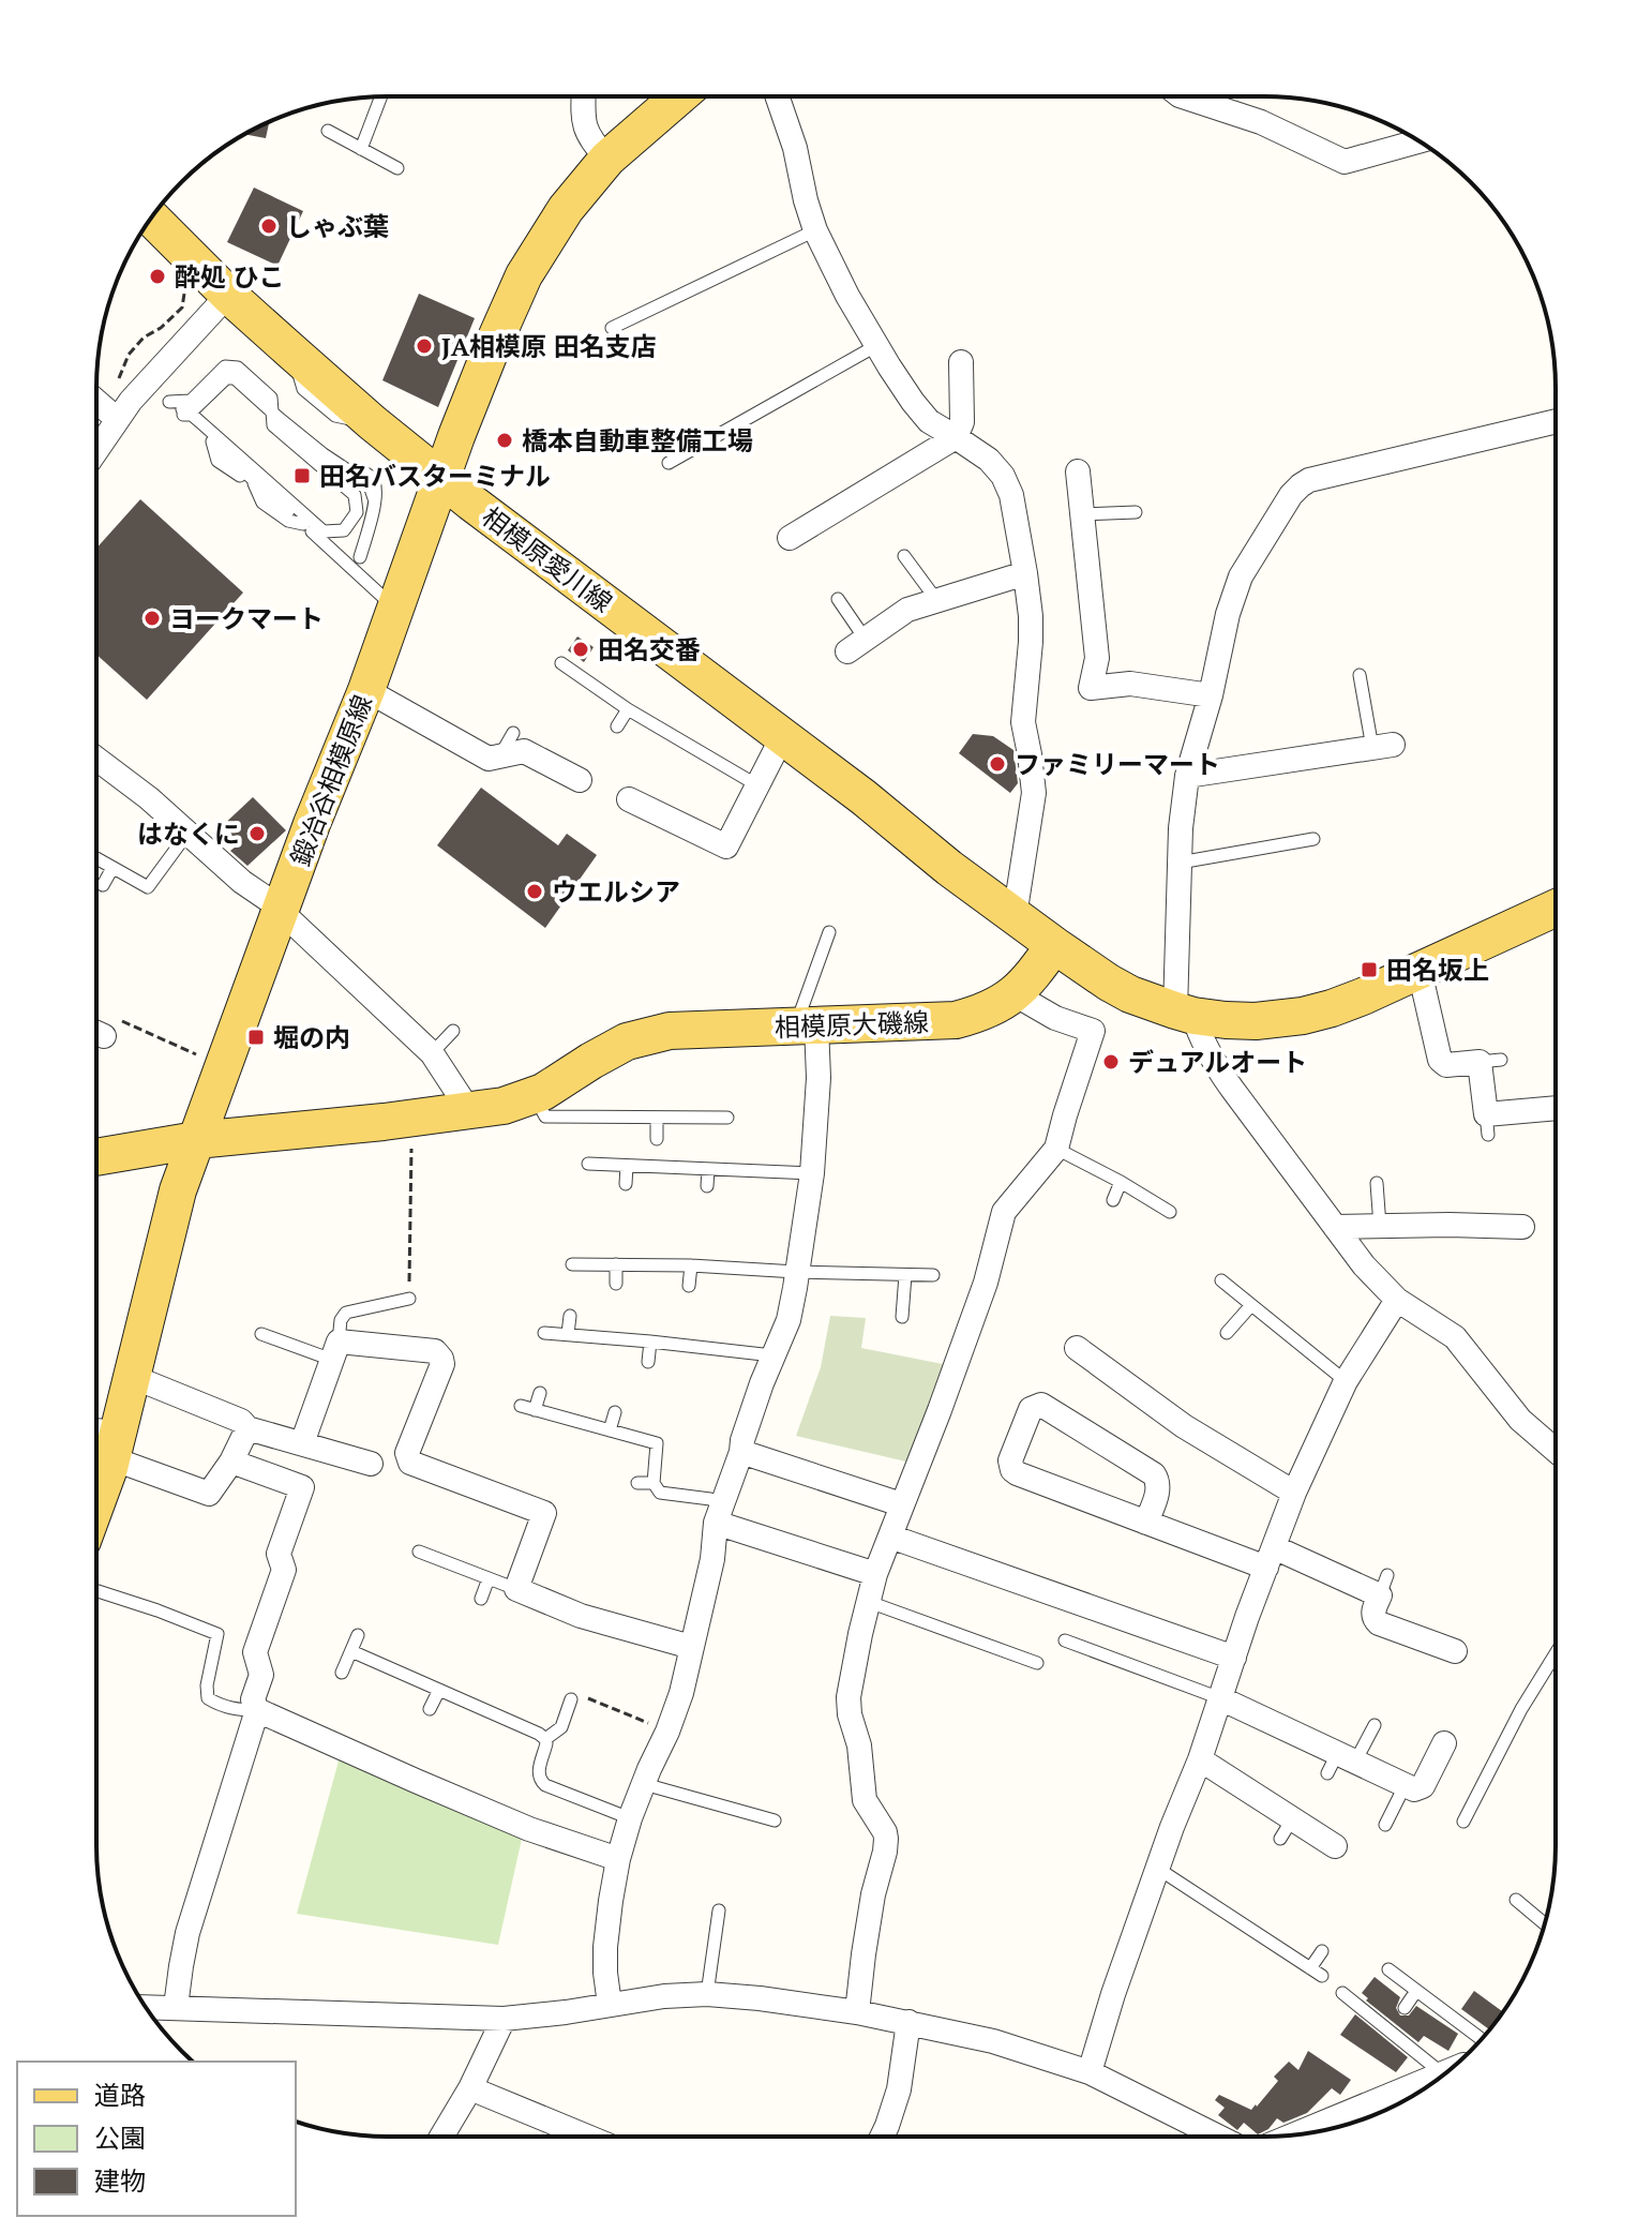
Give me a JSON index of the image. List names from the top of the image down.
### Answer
{
  "streets": {
    "main road": ["相模原愛川線", "鍛冶谷相模原線", "相模原大磯線"]
  },
  "crossings": [
    ["相模原愛川線", "鍛冶谷相模原線"],
    ["相模原愛川線", "相模原大磯線"],
    ["鍛冶谷相模原線", "相模原大磯線"]
  ],
  "places": {
    "other": [
      "しゃぶ葉",
      "酔処 ひこ",
      "JA相模原 田名支店",
      "橋本自動車整備工場",
      "ヨークマート",
      "田名交番",
      "ファミリーマート",
      "はなくに",
      "ウエルシア",
      "デュアルオート"
    ],
    "transit": ["田名バスターミナル", "田名坂上", "堀の内"]
  },
  "legend": ["道路", "公園", "建物"]
}
